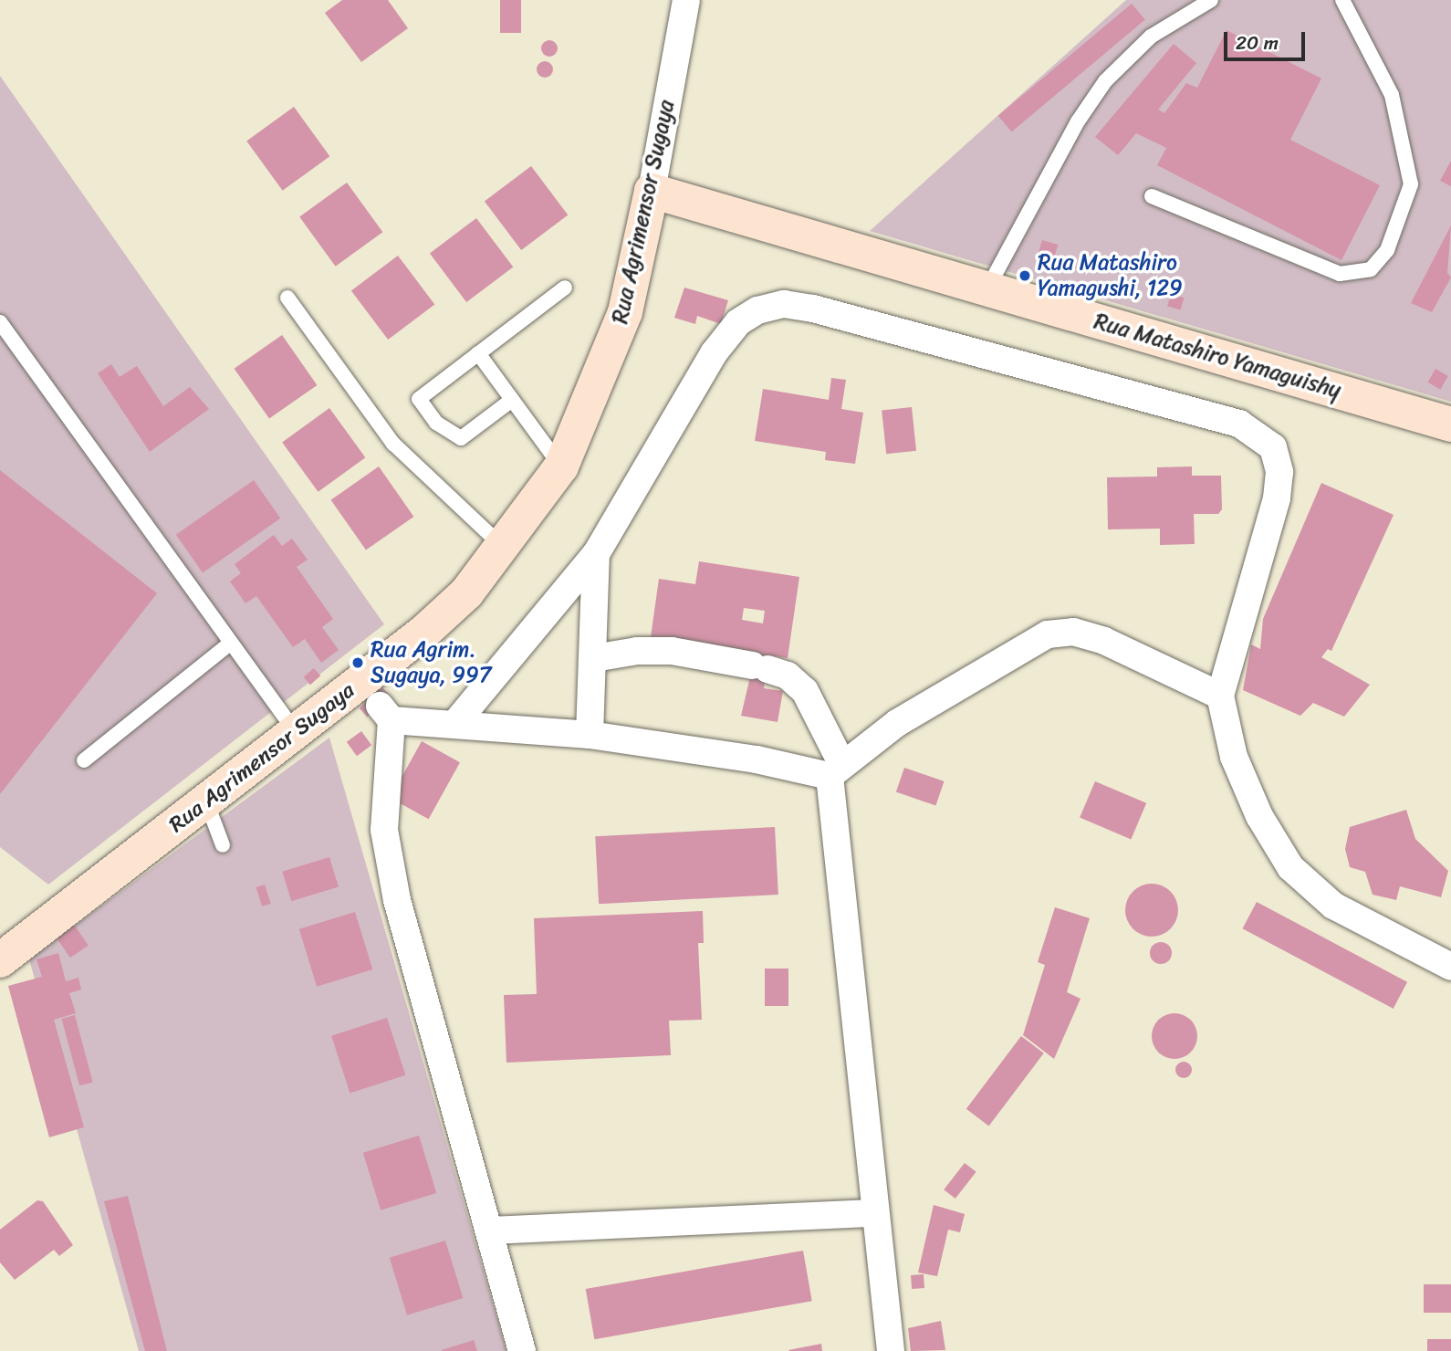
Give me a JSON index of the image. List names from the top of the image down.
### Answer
{
  "streets": {
    "main road": ["Rua Agrimensor Sugaya", "Rua Matashiro Yamaguishy"]
  },
  "crossings": [
    ["Rua Agrimensor Sugaya", "Rua Matashiro Yamaguishy"]
  ],
  "places": ["Rua Matashiro Yamagushi, 129", "Rua Agrim. Sugaya, 997"],
  "scale_bar": "20 m"
}
